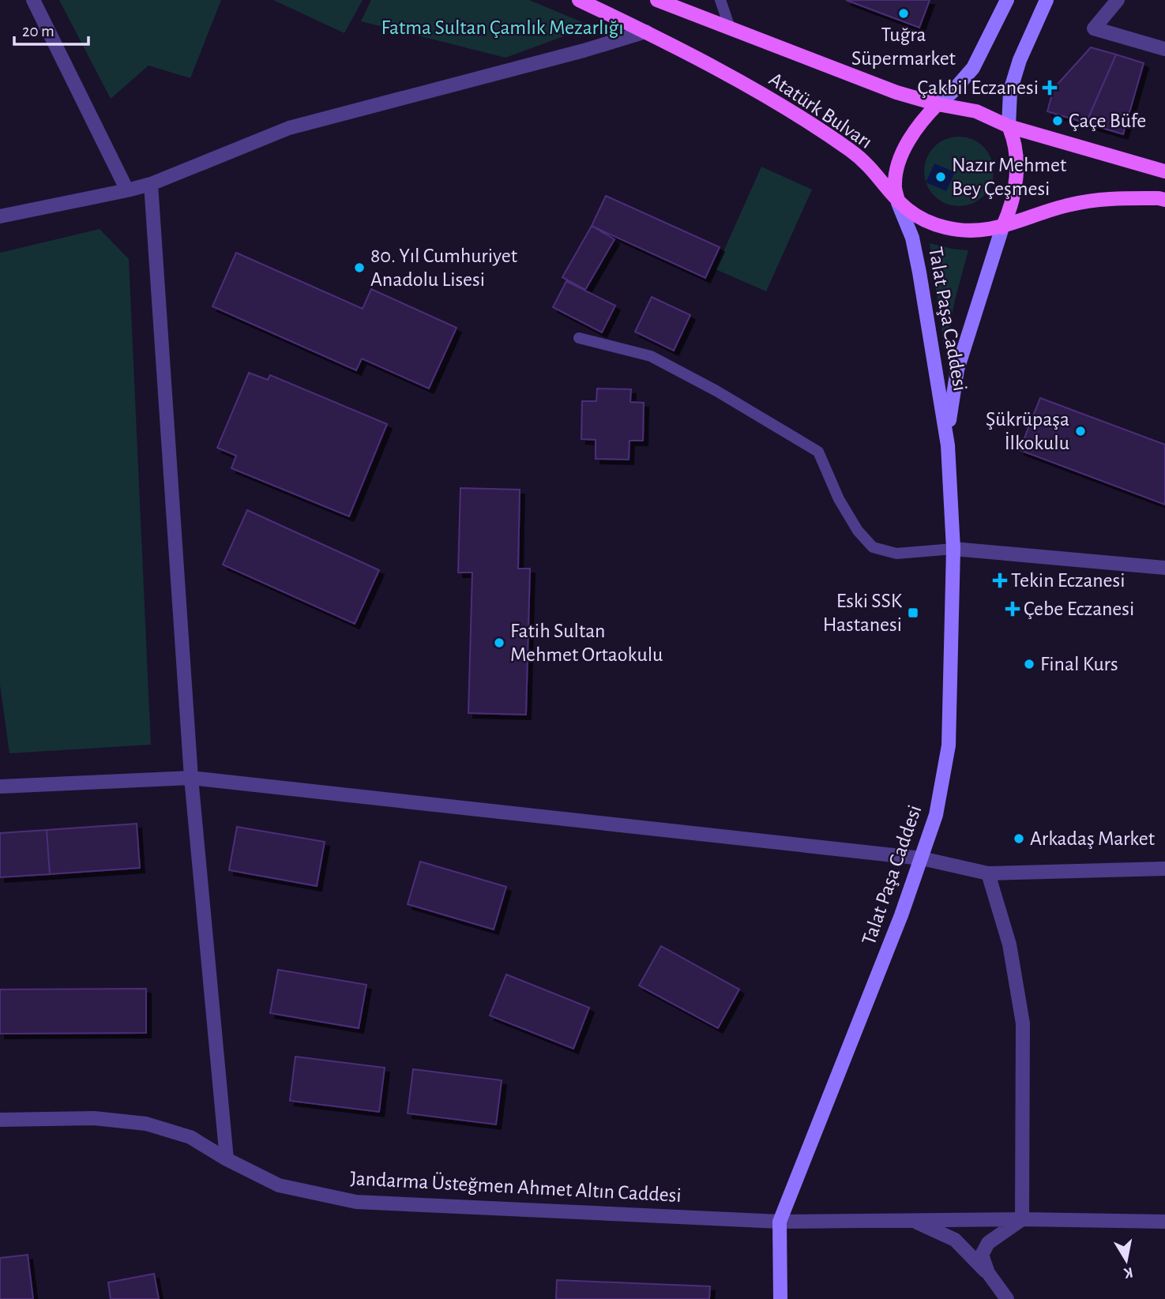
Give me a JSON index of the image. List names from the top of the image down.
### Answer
{
  "streets": {
    "main road": ["Atatürk Bulvarı", "Talat Paşa Caddesi"],
    "street": ["Jandarma Üsteğmen Ahmet Altın Caddesi"]
  },
  "crossings": [
    ["Atatürk Bulvarı", "Talat Paşa Caddesi"],
    ["Talat Paşa Caddesi", "Jandarma Üsteğmen Ahmet Altın Caddesi"]
  ],
  "parks": ["Fatma Sultan Çamlık Mezarlığı"],
  "places": {
    "other": [
      "Tuğra Süpermarket",
      "Çaçe Büfe",
      "Nazır Mehmet Bey Çeşmesi",
      "80. Yıl Cumhuriyet Anadolu Lisesi",
      "Şükrüpaşa İlkokulu",
      "Fatih Sultan Mehmet Ortaokulu",
      "Final Kurs",
      "Arkadaş Market"
    ],
    "health": ["Çakbil Eczanesi", "Tekin Eczanesi", "Çebe Eczanesi"],
    "transit": ["Eski SSK Hastanesi"]
  },
  "scale_bar": "20 m",
  "north": "bottom"
}
